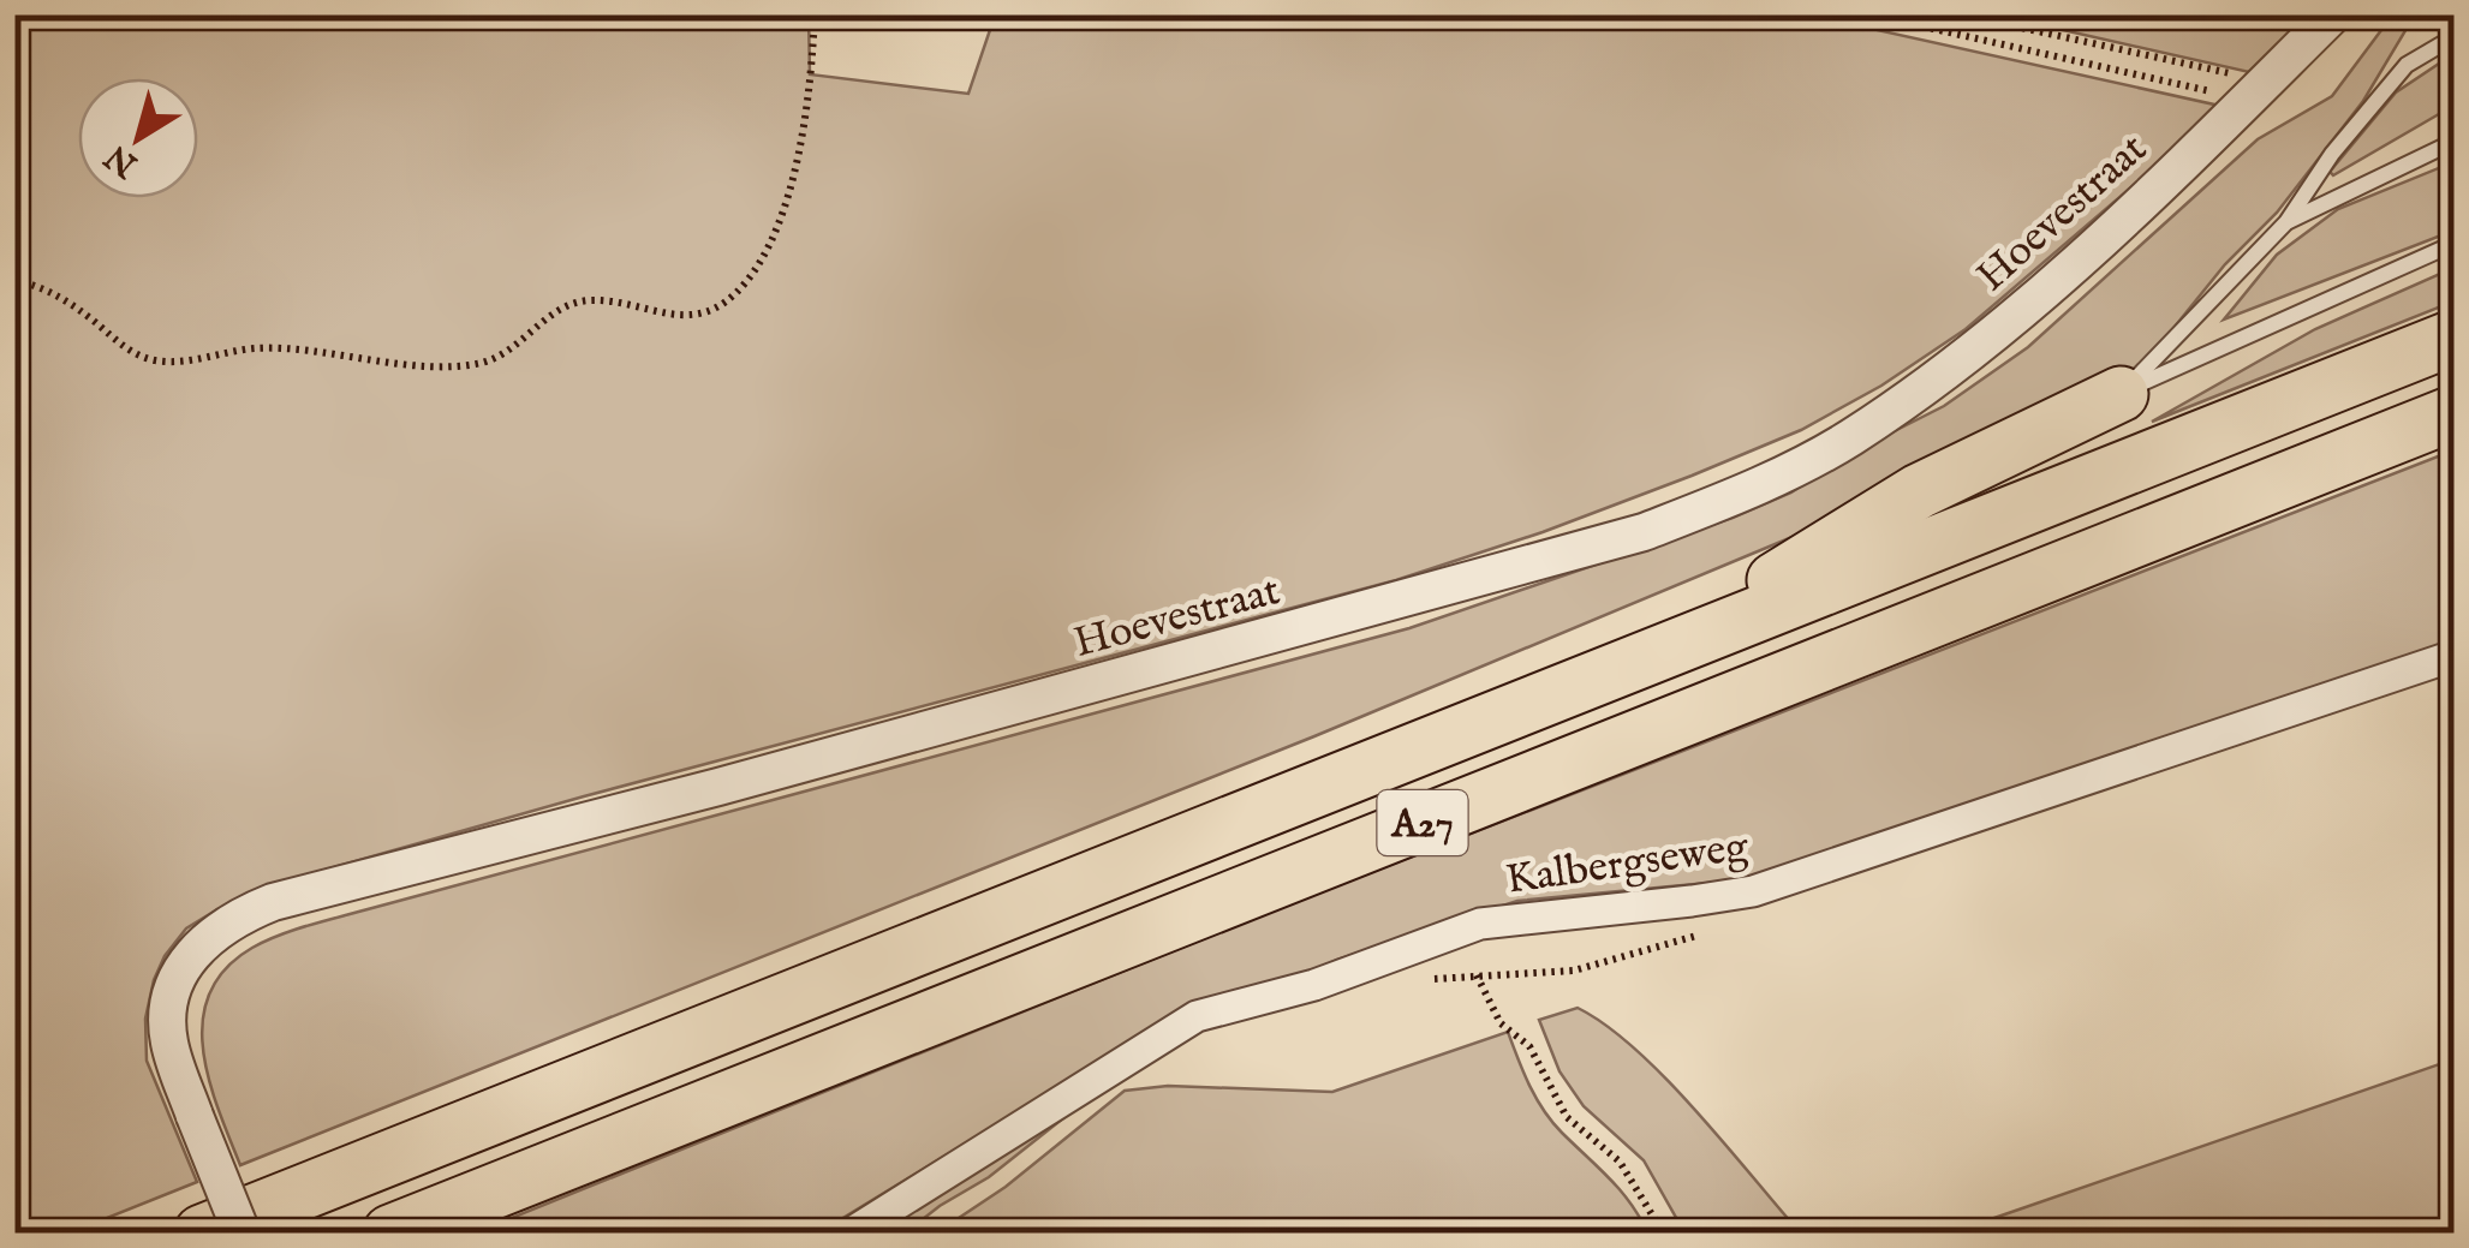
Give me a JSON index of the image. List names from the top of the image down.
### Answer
{
  "streets": {
    "highway": ["A27"],
    "street": ["Hoevestraat", "Kalbergseweg"]
  },
  "north": "bottom left"
}
